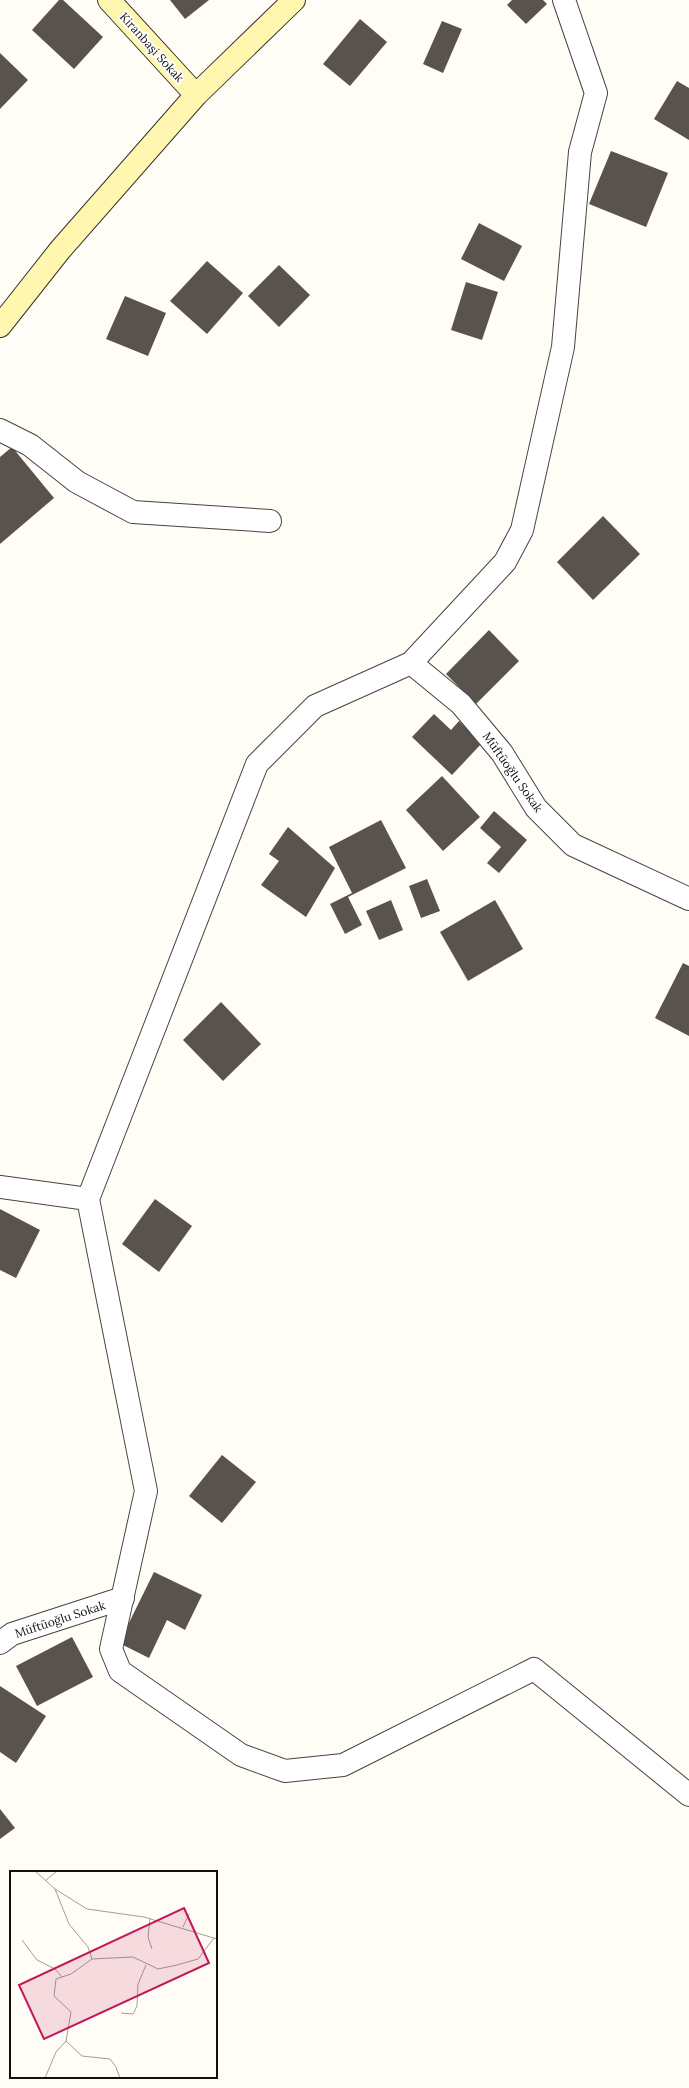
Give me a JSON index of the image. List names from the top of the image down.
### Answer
{
  "streets": {
    "street": ["Kiranbaşi Sokak", "Müftüoğlu Sokak"]
  }
}
